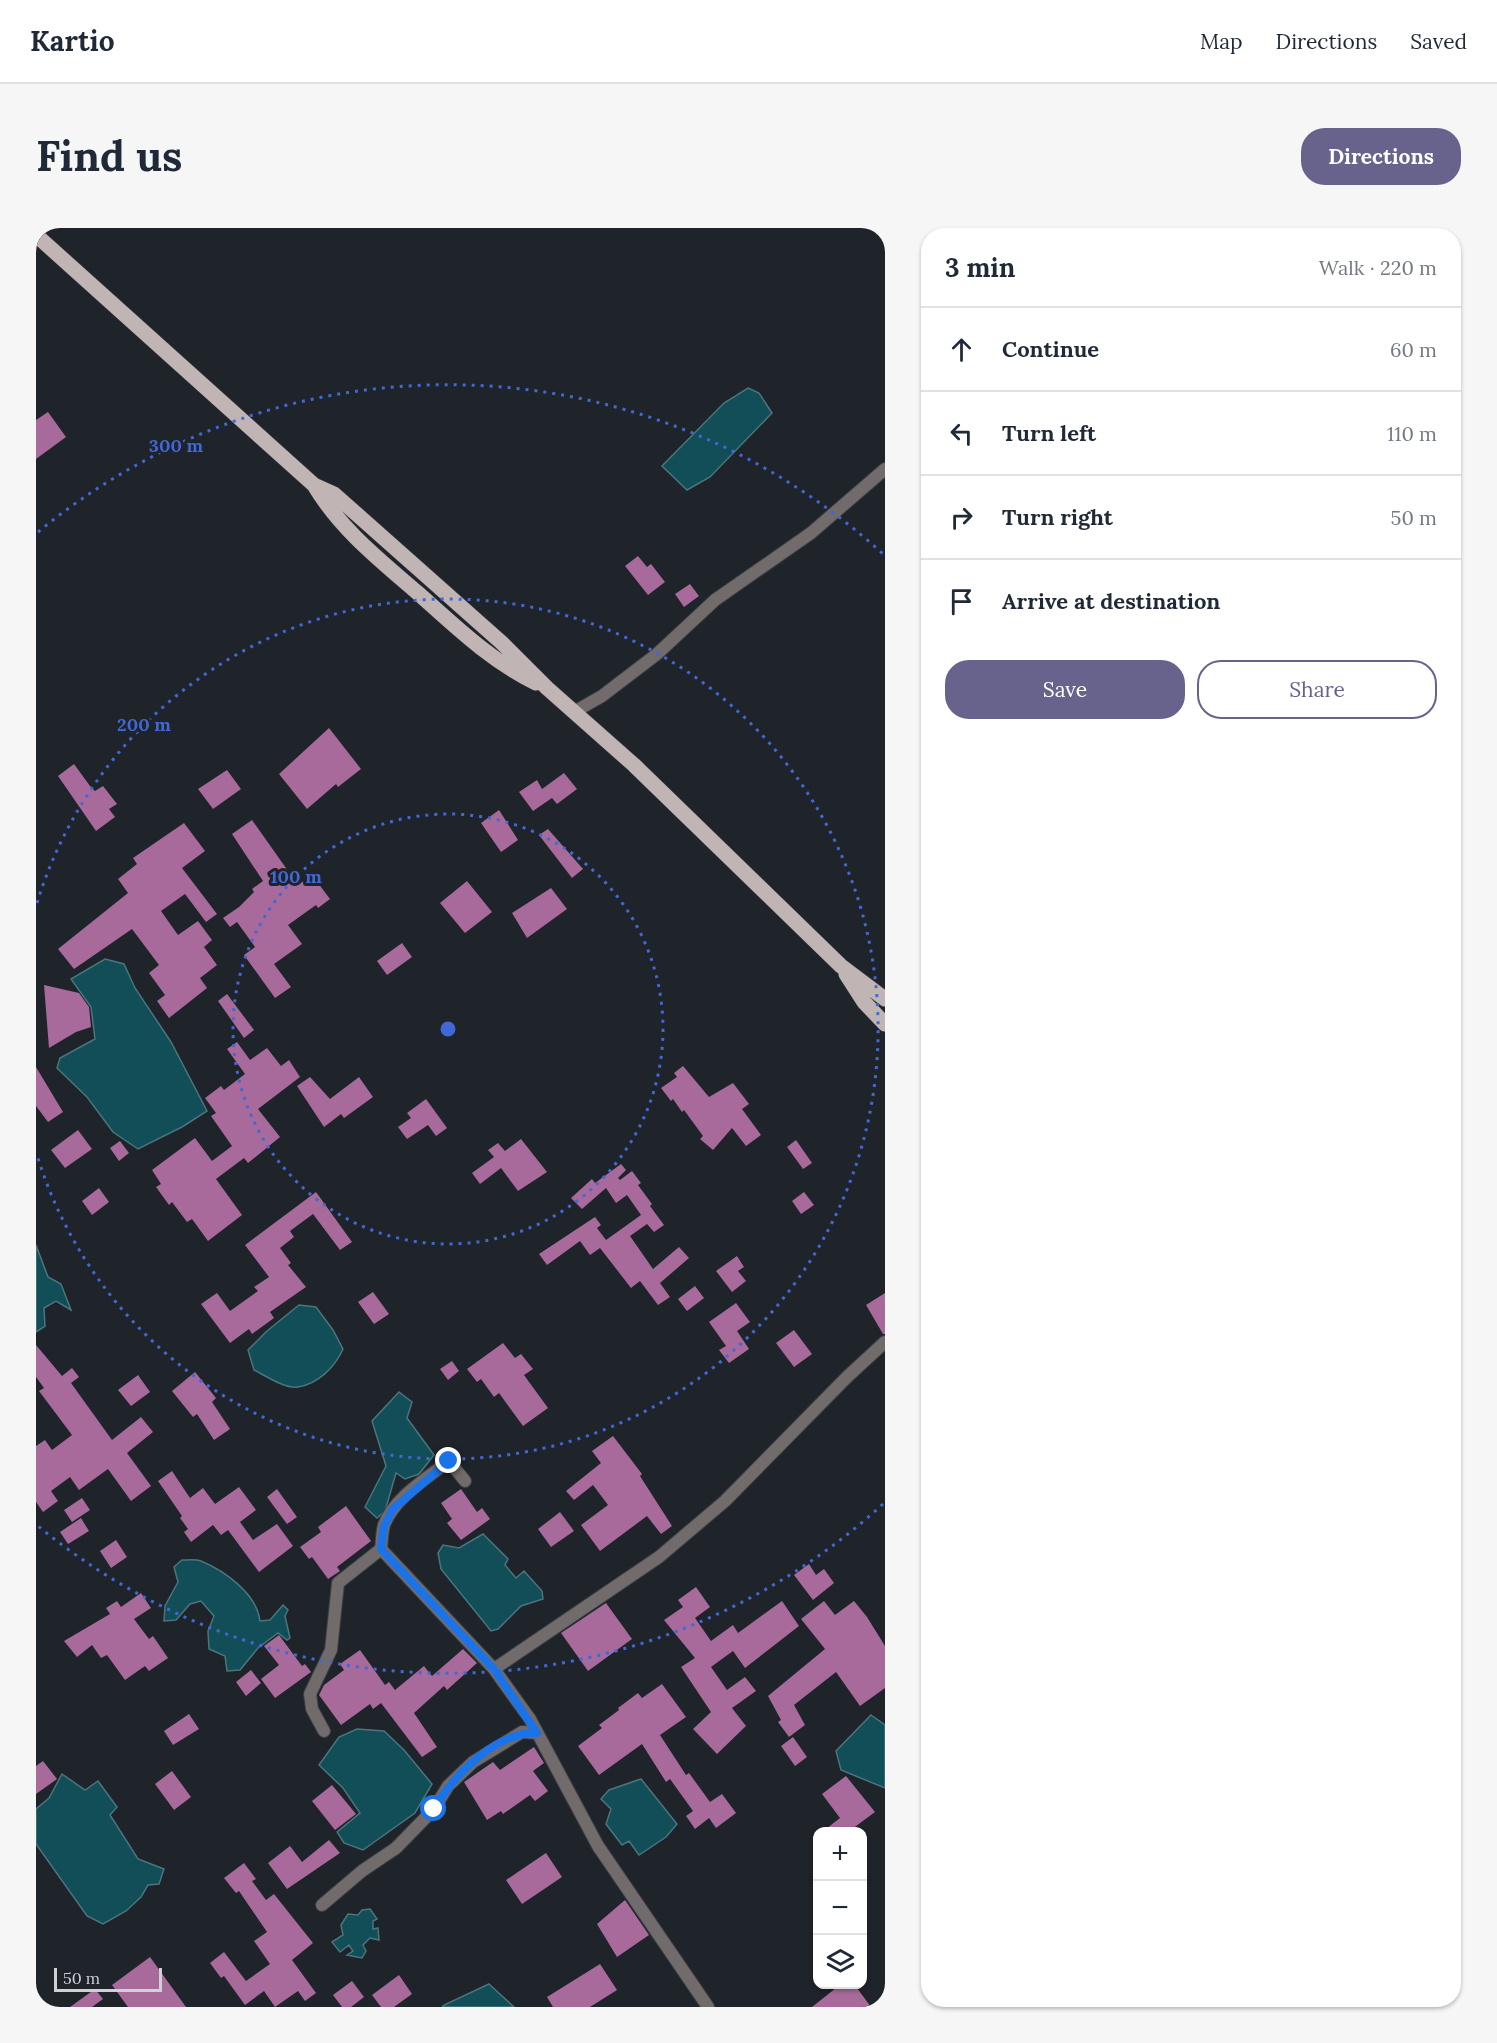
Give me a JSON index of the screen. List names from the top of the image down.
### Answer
{
  "scale_bar": "50 m",
  "page": {
    "header": "Kartio",
    "nav": ["Map", "Directions", "Saved"],
    "buttons": [
      "Directions",
      ["Save", "Share"]
    ],
    "title": "Find us",
    "heading": ["3 min", "Walk · 220 m"],
    "list": [
      ["Continue", "60 m"],
      ["Turn left", "110 m"],
      ["Turn right", "50 m"],
      "Arrive at destination"
    ],
    "map_buttons": ["+", "−"],
    "scale": "50 m"
  },
  "rings": ["300 m", "200 m", "100 m"]
}
